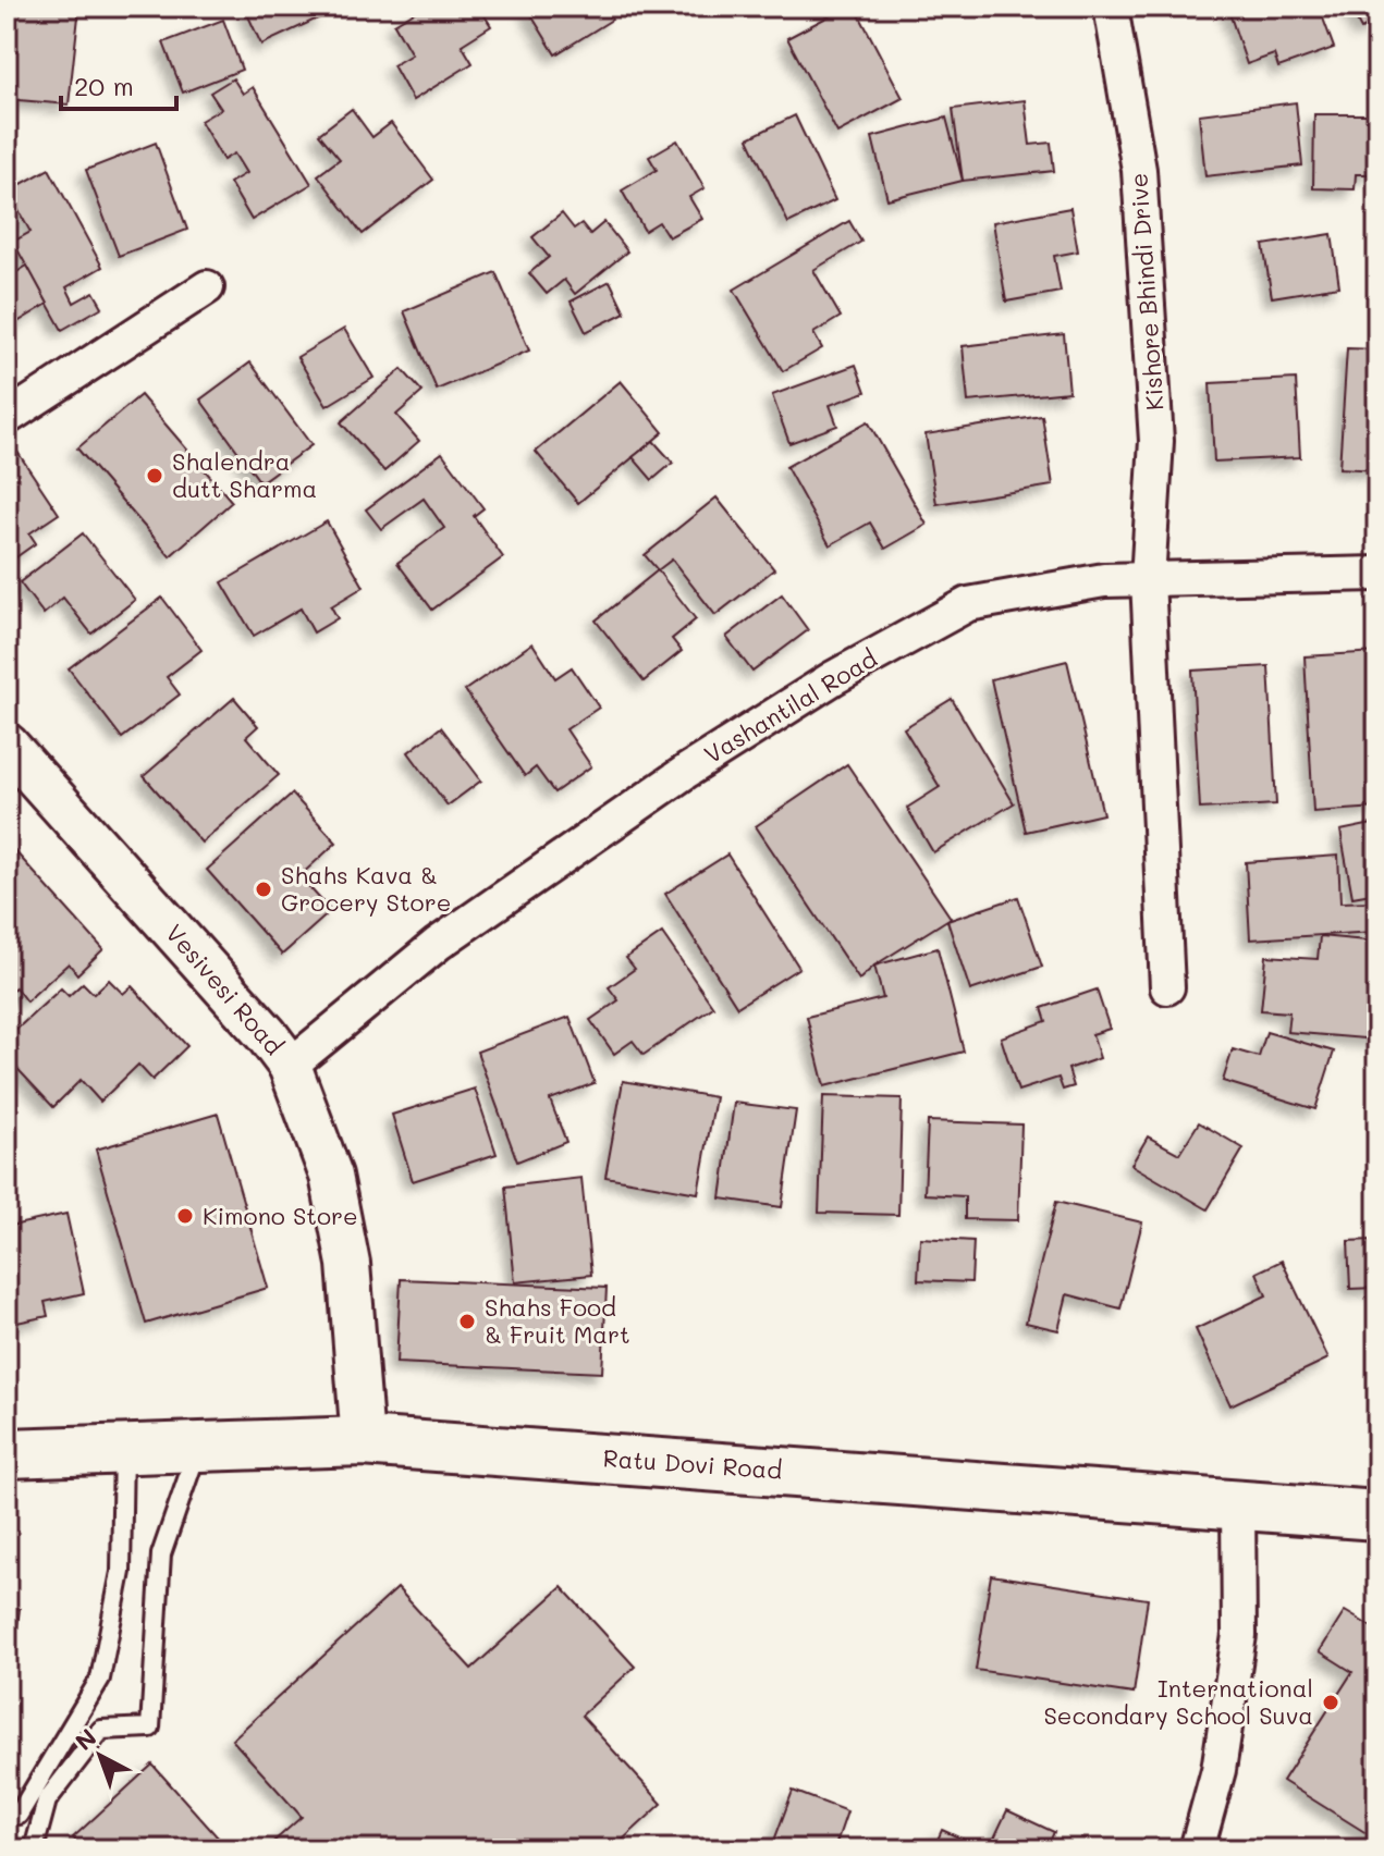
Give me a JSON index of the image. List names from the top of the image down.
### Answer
{
  "streets": {
    "main road": ["Ratu Dovi Road"],
    "street": ["Kishore Bhindi Drive", "Vashantilal Road", "Vesivesi Road"]
  },
  "crossings": [
    ["Kishore Bhindi Drive", "Vashantilal Road"],
    ["Vashantilal Road", "Vesivesi Road"],
    ["Vesivesi Road", "Ratu Dovi Road"]
  ],
  "places": [
    "Shalendra dutt Sharma",
    "Shahs Kava & Grocery Store",
    "Kimono Store",
    "Shahs Food & Fruit Mart",
    "International Secondary School Suva"
  ],
  "scale_bar": "20 m",
  "north": "top left"
}
